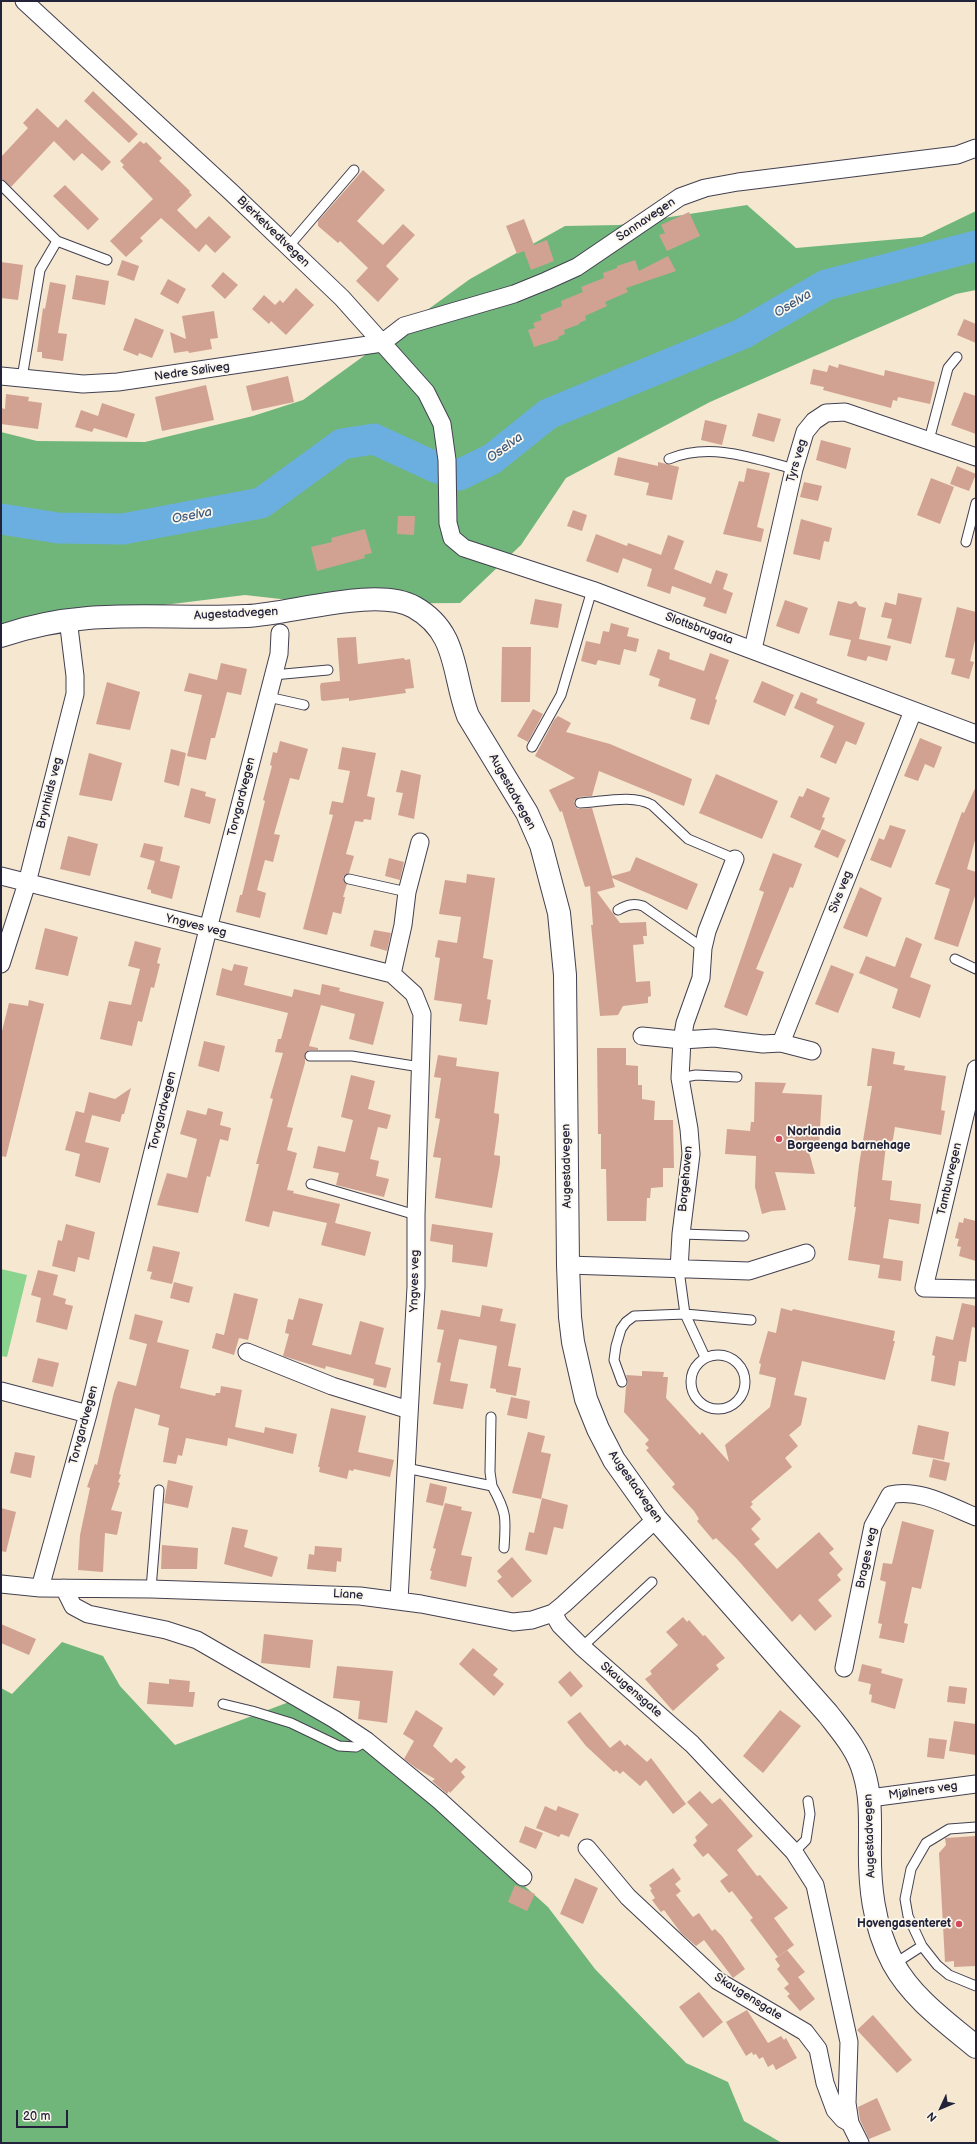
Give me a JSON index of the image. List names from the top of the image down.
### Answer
{
  "streets": {
    "main road": ["Augestadvegen"],
    "street": [
      "Sannavegen",
      "Bjerketvedtvegen",
      "Nedre Søliveg",
      "Tyrs veg",
      "Slottsbrugata",
      "Brynhilds veg",
      "Torvgardvegen",
      "Sivs veg",
      "Yngves veg",
      "Borgehaven",
      "Tamburvegen",
      "Brages veg",
      "Liane",
      "Skaugensgate",
      "Mjølners veg"
    ]
  },
  "crossings": [
    ["Sannavegen", "Bjerketvedtvegen"],
    ["Sannavegen", "Nedre Søliveg"],
    ["Bjerketvedtvegen", "Nedre Søliveg"],
    ["Bjerketvedtvegen", "Slottsbrugata"],
    ["Tyrs veg", "Slottsbrugata"],
    ["Augestadvegen", "Brynhilds veg"],
    ["Augestadvegen", "Liane"],
    ["Augestadvegen", "Mjølners veg"],
    ["Slottsbrugata", "Sivs veg"],
    ["Brynhilds veg", "Yngves veg"],
    ["Torvgardvegen", "Yngves veg"],
    ["Torvgardvegen", "Liane"],
    ["Yngves veg", "Liane"],
    ["Liane", "Skaugensgate"]
  ],
  "water": ["Oselva"],
  "places": ["Norlandia Borgeenga barnehage", "Hovengasenteret"],
  "scale_bar": "20 m",
  "north": "bottom left"
}
